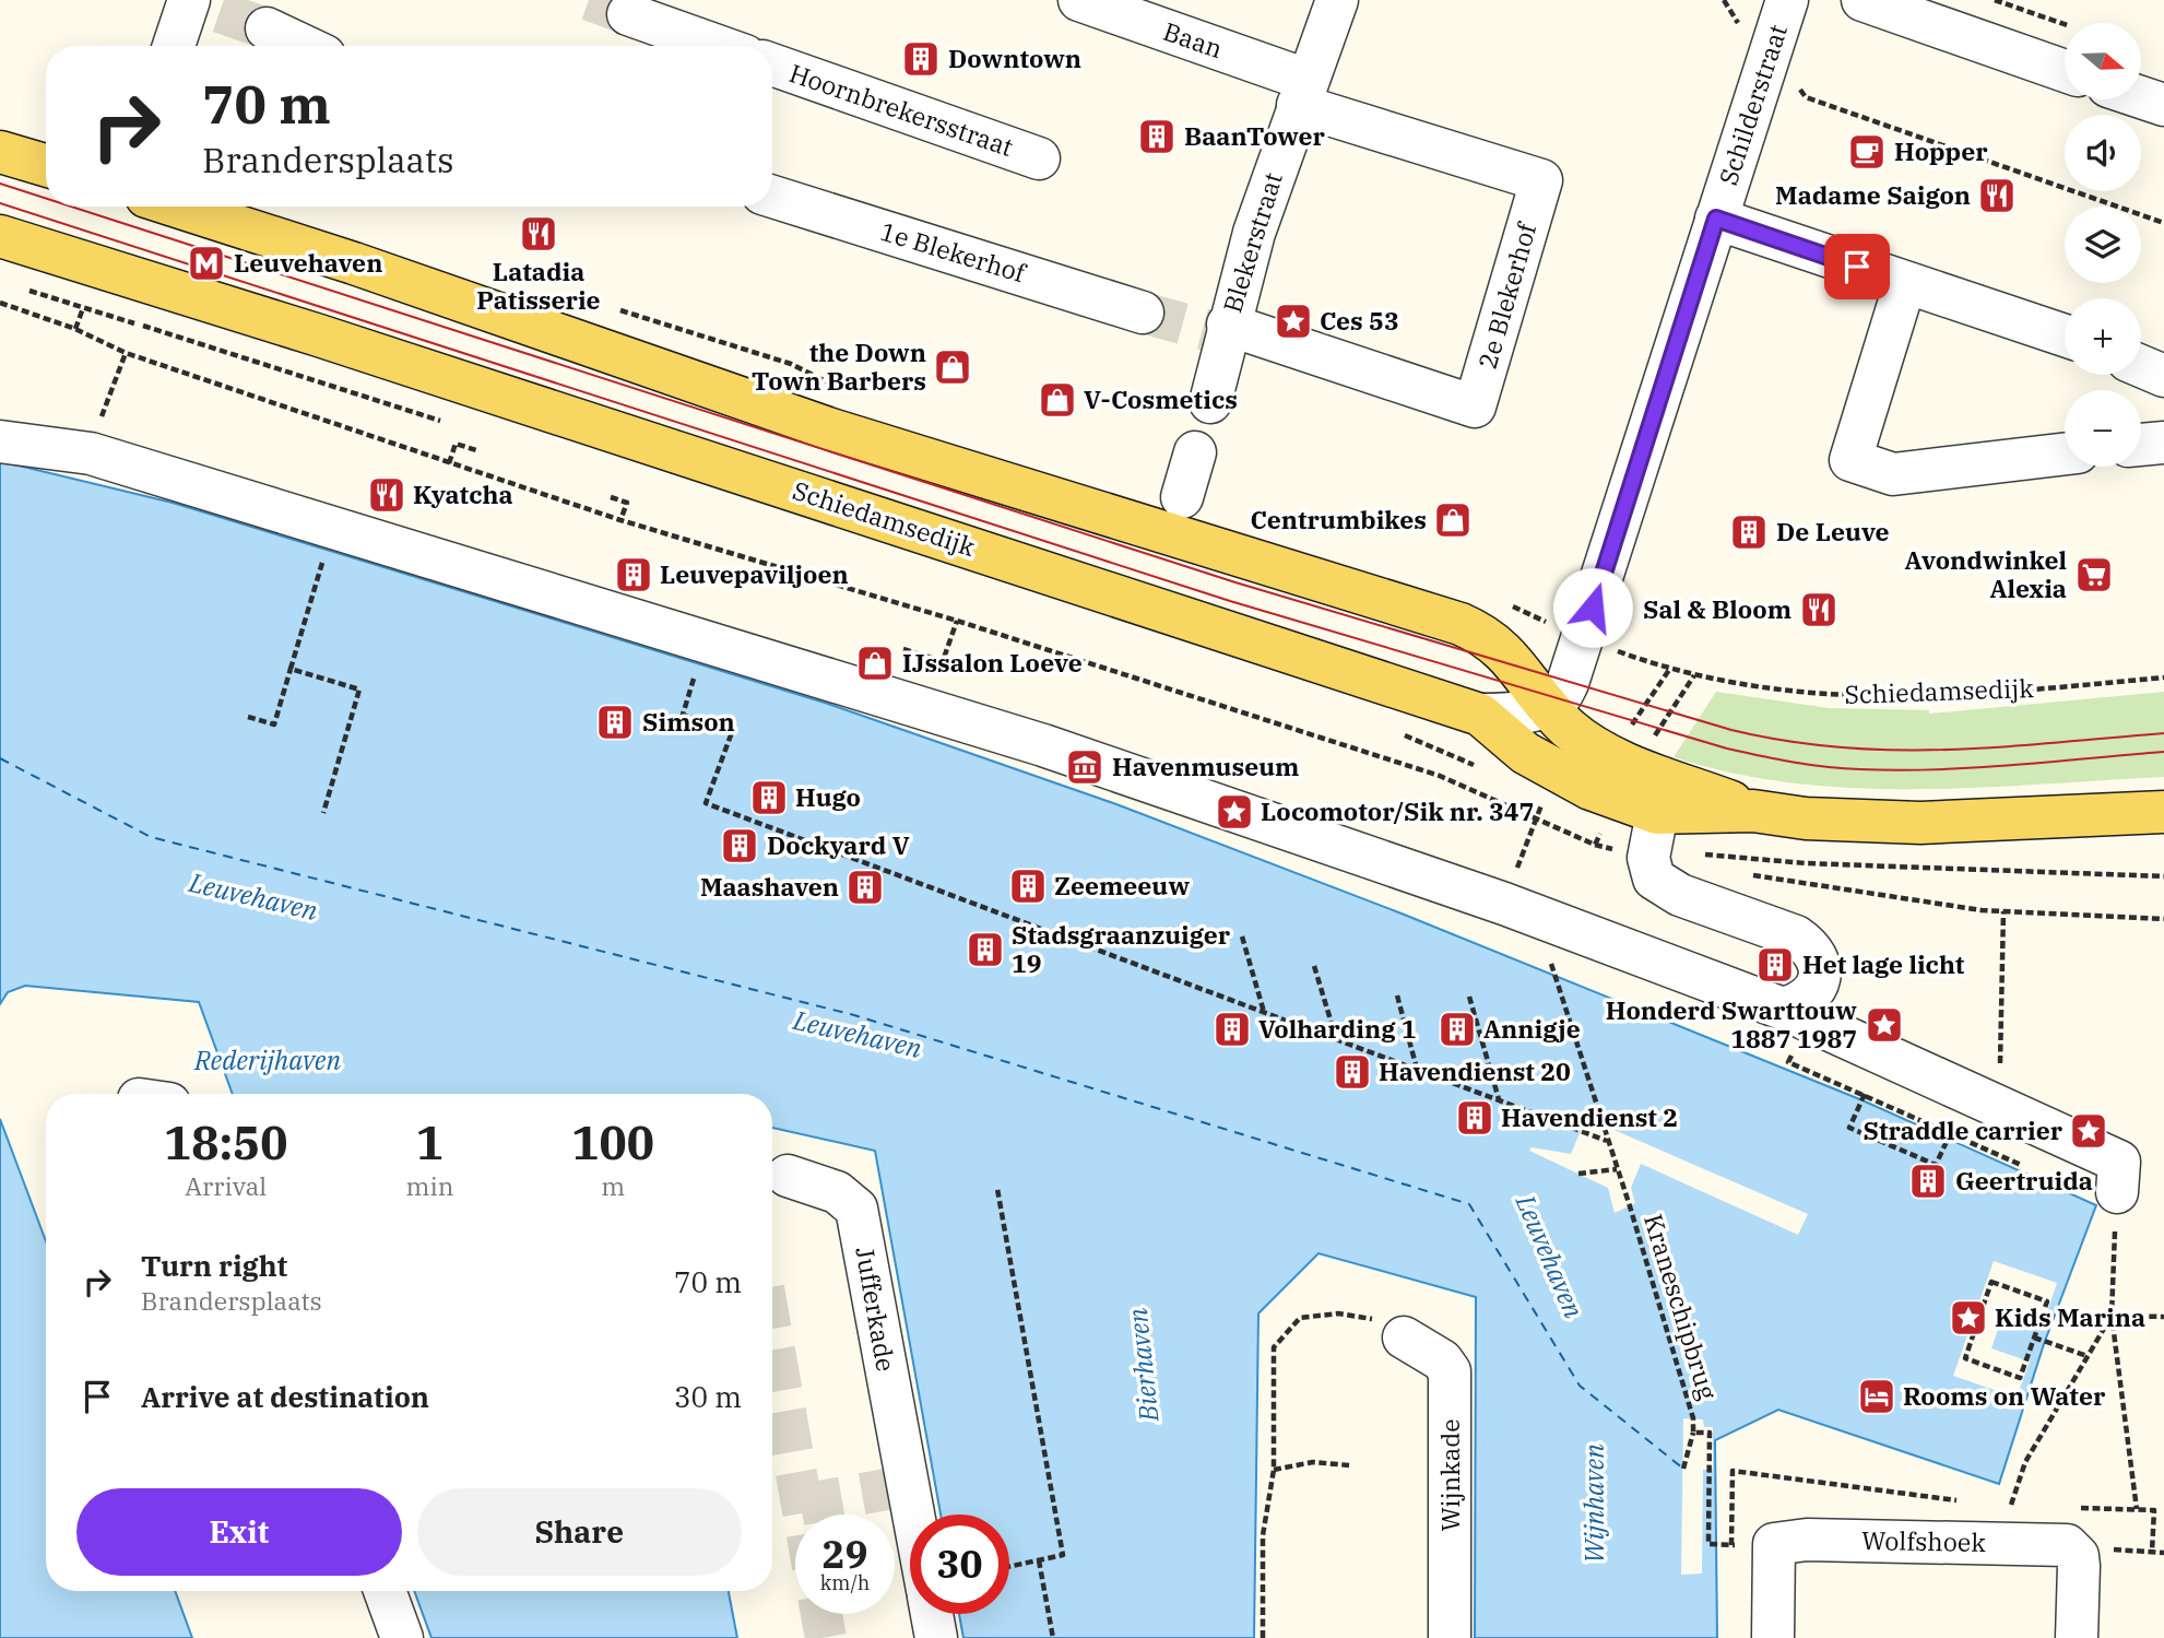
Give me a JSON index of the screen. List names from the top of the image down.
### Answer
{
  "streets": {
    "main road": ["Schiedamsedijk"],
    "street": [
      "Baan",
      "Schilderstraat",
      "Hoornbrekersstraat",
      "Blekerstraat",
      "1e Blekerhof",
      "2e Blekerhof",
      "Jufferkade",
      "Wijnkade",
      "Wolfshoek"
    ],
    "path": ["Kraneschipbrug"]
  },
  "crossings": [
    ["Baan", "Blekerstraat"],
    ["Baan", "2e Blekerhof"],
    ["Schilderstraat", "Schiedamsedijk"],
    ["Blekerstraat", "2e Blekerhof"]
  ],
  "water": [
    "Leuvehaven",
    "Rederijhaven",
    "Bierhaven",
    "Wijnhaven"
  ],
  "places": {
    "building": [
      "Downtown",
      "BaanTower",
      "De Leuve",
      "Leuvepaviljoen",
      "Simson",
      "Hugo",
      "Dockyard V",
      "Zeemeeuw",
      "Maashaven",
      "Stadsgraanzuiger 19",
      "Het lage licht",
      "Volharding 1",
      "Annigje",
      "Havendienst 20",
      "Havendienst 2",
      "Geertruida"
    ],
    "cafe": ["Hopper"],
    "restaurant": [
      "Madame Saigon",
      "Latadia Patisserie",
      "Kyatcha",
      "Sal & Bloom"
    ],
    "metro station": ["Leuvehaven"],
    "place": [
      "Ces 53",
      "Locomotor/Sik nr. 347",
      "Honderd Swarttouw 1887 1987",
      "Straddle carrier",
      "Kids Marina"
    ],
    "shop": [
      "the Down Town Barbers",
      "V-Cosmetics",
      "Centrumbikes",
      "IJssalon Loeve"
    ],
    "supermarket": ["Avondwinkel Alexia"],
    "museum": ["Havenmuseum"],
    "hotel": ["Rooms on Water"]
  },
  "north": "right",
  "page": {
    "map_buttons": ["+", "−"],
    "turn": ["70 m", "Brandersplaats"],
    "eta": [
      "18:50",
      "Arrival",
      "1",
      "min",
      "100",
      "m"
    ],
    "list": [
      {
        "name": "Turn right",
        "note": "Brandersplaats",
        "value": "70 m"
      },
      {
        "name": "Arrive at destination",
        "value": "30 m"
      }
    ],
    "buttons": ["Exit", "Share"],
    "speed": "29 km/h",
    "limit": "30"
  }
}
